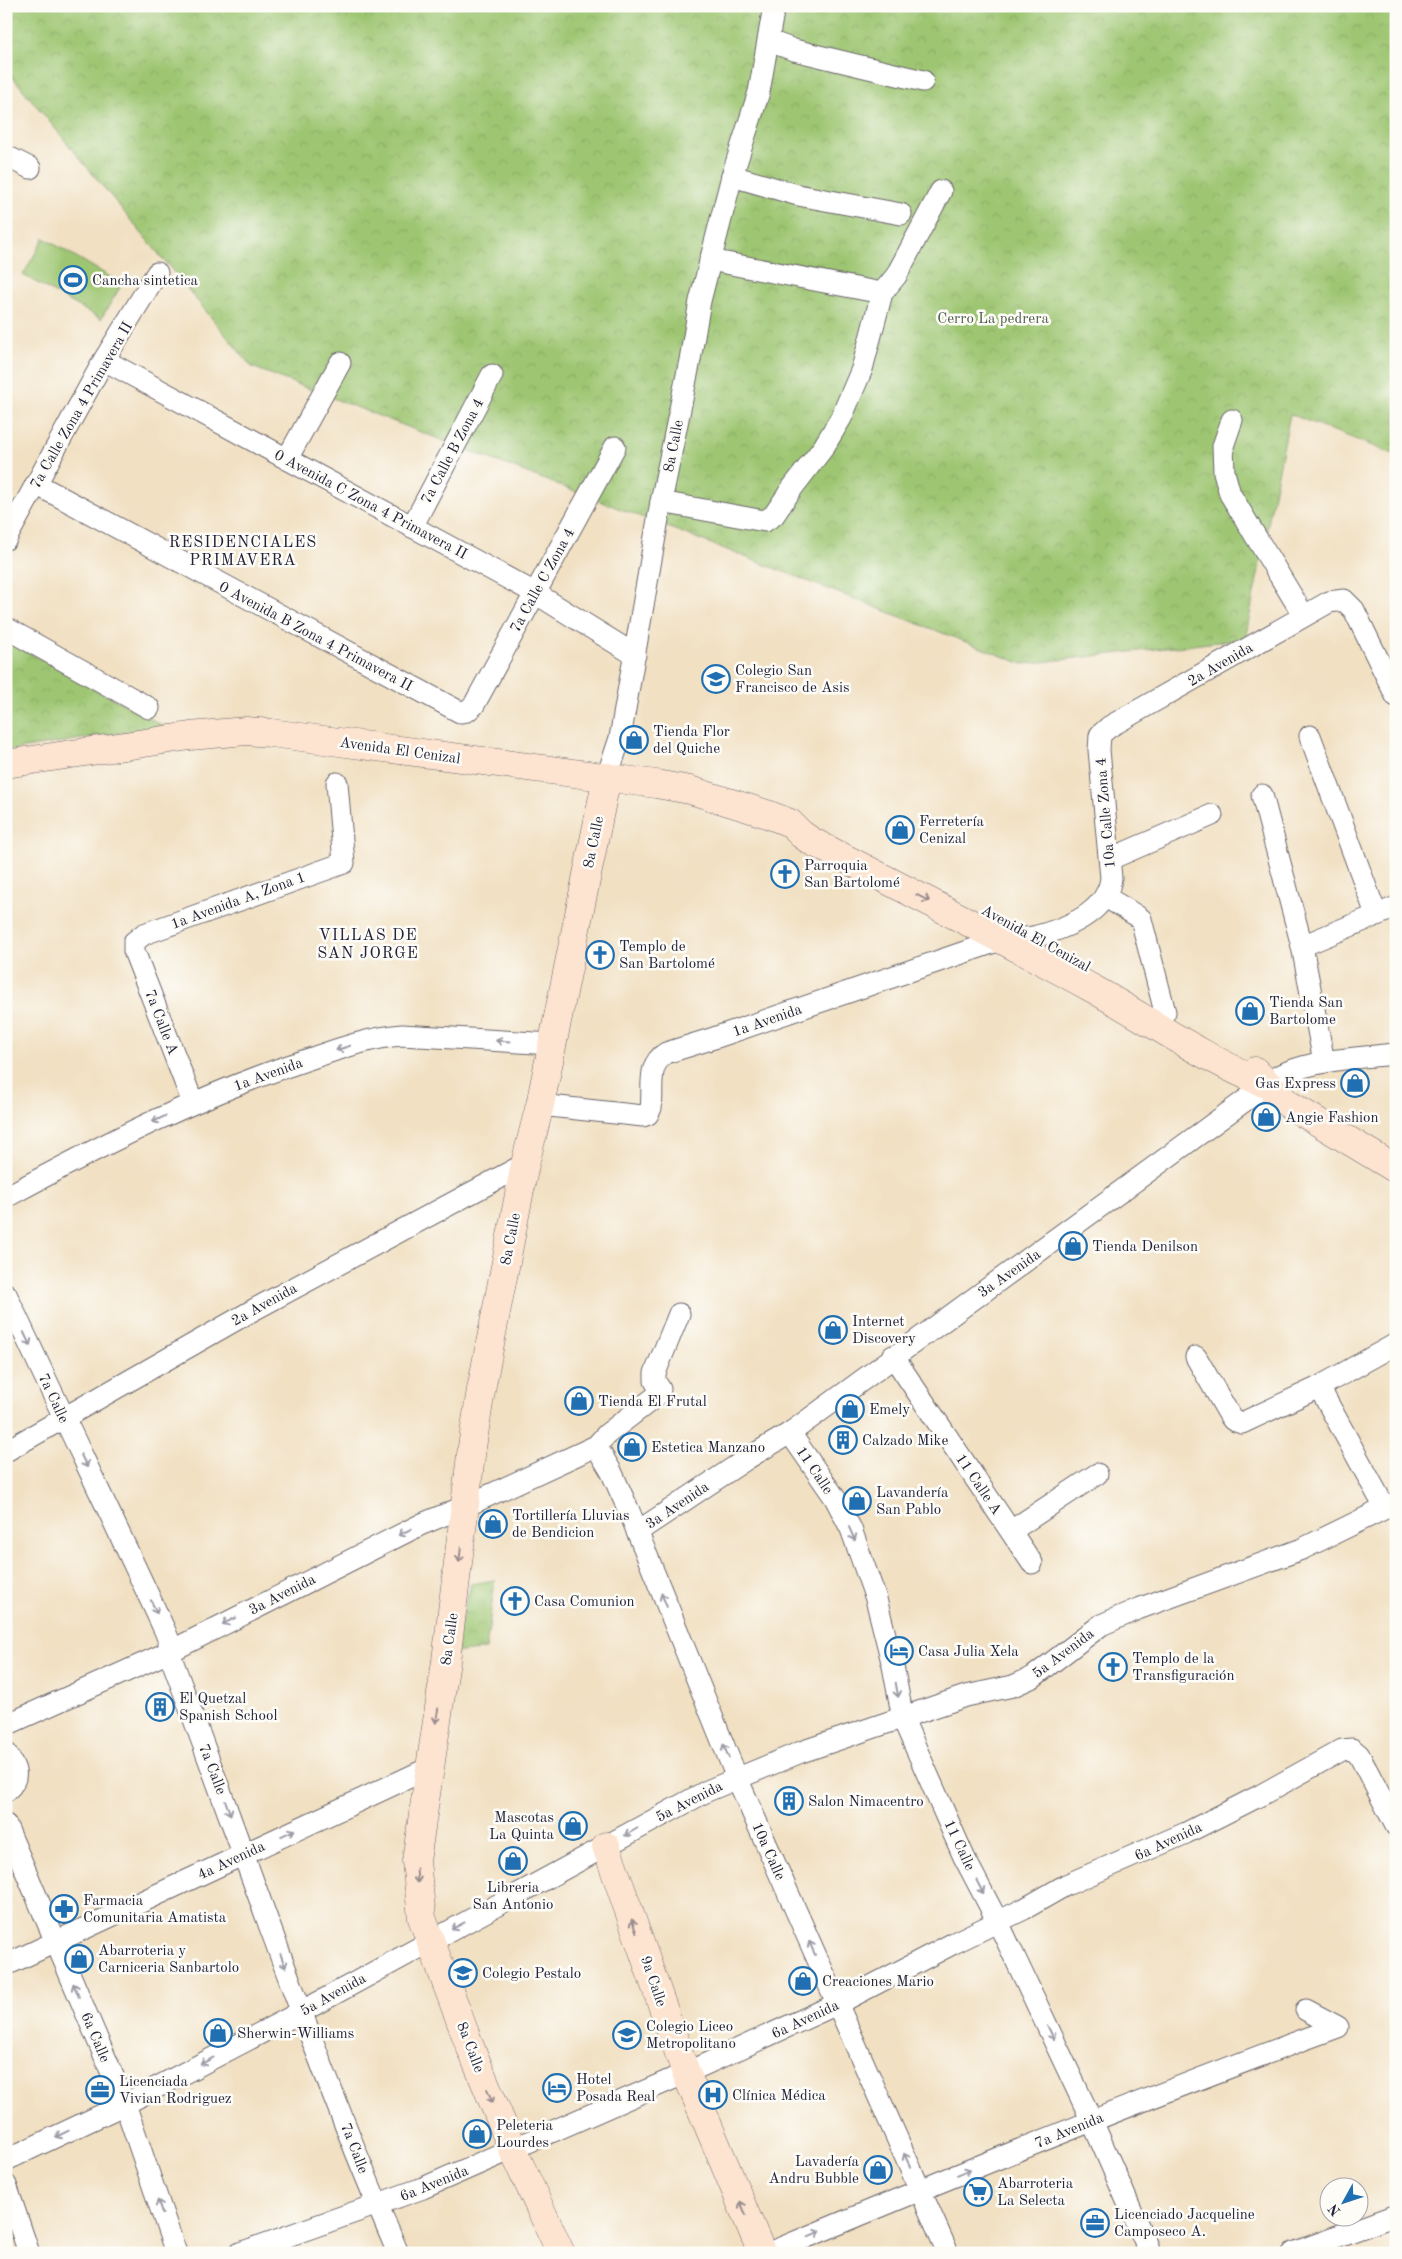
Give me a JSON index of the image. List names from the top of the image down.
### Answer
{
  "streets": {
    "street": [
      "7a Calle Zona 4 Primavera II",
      "8a Calle",
      "7a Calle B Zona 4",
      "0 Avenida C Zona 4 Primavera II",
      "7a Calle C Zona 4",
      "0 Avenida B Zona 4 Primavera II",
      "2a Avenida",
      "Avenida El Cenizal",
      "10a Calle Zona 4",
      "1a Avenida A, Zona 1",
      "1a Avenida",
      "7a Calle A",
      "3a Avenida",
      "7a Calle",
      "11 Calle",
      "11 Calle A",
      "5a Avenida",
      "6a Avenida",
      "10a Calle",
      "4a Avenida",
      "9a Calle",
      "6a Calle",
      "7a Avenida"
    ]
  },
  "crossings": [
    ["7a Calle Zona 4 Primavera II", "0 Avenida C Zona 4 Primavera II"],
    ["7a Calle Zona 4 Primavera II", "0 Avenida B Zona 4 Primavera II"],
    ["8a Calle", "0 Avenida C Zona 4 Primavera II"],
    ["8a Calle", "2a Avenida"],
    ["8a Calle", "Avenida El Cenizal"],
    ["8a Calle", "1a Avenida"],
    ["8a Calle", "3a Avenida"],
    ["8a Calle", "5a Avenida"],
    ["8a Calle", "6a Avenida"],
    ["8a Calle", "4a Avenida"],
    ["7a Calle B Zona 4", "0 Avenida C Zona 4 Primavera II"],
    ["0 Avenida C Zona 4 Primavera II", "7a Calle C Zona 4"],
    ["7a Calle C Zona 4", "0 Avenida B Zona 4 Primavera II"],
    ["2a Avenida", "10a Calle Zona 4"],
    ["2a Avenida", "7a Calle"],
    ["Avenida El Cenizal", "1a Avenida"],
    ["Avenida El Cenizal", "3a Avenida"],
    ["1a Avenida A, Zona 1", "7a Calle A"],
    ["1a Avenida", "7a Calle A"],
    ["3a Avenida", "7a Calle"],
    ["3a Avenida", "11 Calle"],
    ["3a Avenida", "11 Calle A"],
    ["3a Avenida", "10a Calle"],
    ["7a Calle", "5a Avenida"],
    ["7a Calle", "6a Avenida"],
    ["7a Calle", "4a Avenida"],
    ["11 Calle", "5a Avenida"],
    ["11 Calle", "6a Avenida"],
    ["11 Calle", "7a Avenida"],
    ["5a Avenida", "10a Calle"],
    ["5a Avenida", "9a Calle"],
    ["5a Avenida", "6a Calle"],
    ["6a Avenida", "10a Calle"],
    ["6a Avenida", "9a Calle"],
    ["10a Calle", "7a Avenida"],
    ["4a Avenida", "6a Calle"]
  ],
  "one_way": [
    "1a Avenida",
    "7a Calle",
    "11 Calle",
    "5a Avenida",
    "10a Calle",
    "4a Avenida",
    "9a Calle",
    "6a Calle",
    "7a Avenida"
  ],
  "districts": ["RESIDENCIALES PRIMAVERA", "VILLAS DE SAN JORGE"],
  "parks": ["Cerro La pedrera"],
  "places": {
    "sports": ["Cancha sintetica"],
    "school or university": ["Colegio San Francisco de Asis", "Colegio Pestalo", "Colegio Liceo Metropolitano"],
    "shop": [
      "Tienda Flor del Quiche",
      "Ferretería Cenizal",
      "Tienda San Bartolome",
      "Gas Express",
      "Angie Fashion",
      "Tienda Denilson",
      "Internet Discovery",
      "Tienda El Frutal",
      "Emely",
      "Estetica Manzano",
      "Lavandería San Pablo",
      "Tortillería Lluvias de Bendicion",
      "Mascotas La Quinta",
      "Libreria San Antonio",
      "Abarroteria y Carniceria Sanbartolo",
      "Creaciones Mario",
      "Sherwin-Williams",
      "Peleteria Lourdes",
      "Lavadería Andru Bubble"
    ],
    "church": [
      "Parroquia San Bartolomé",
      "Templo de San Bartolomé",
      "Casa Comunion",
      "Templo de la Transfiguración"
    ],
    "building": ["Calzado Mike", "El Quetzal Spanish School", "Salon Nimacentro"],
    "hotel": ["Casa Julia Xela", "Hotel Posada Real"],
    "pharmacy": ["Farmacia Comunitaria Amatista"],
    "office": ["Licenciada Vivian Rodriguez", "Licenciado Jacqueline Camposeco A."],
    "hospital": ["Clínica Médica"],
    "supermarket": ["Abarroteria La Selecta"]
  },
  "north": "bottom left"
}
